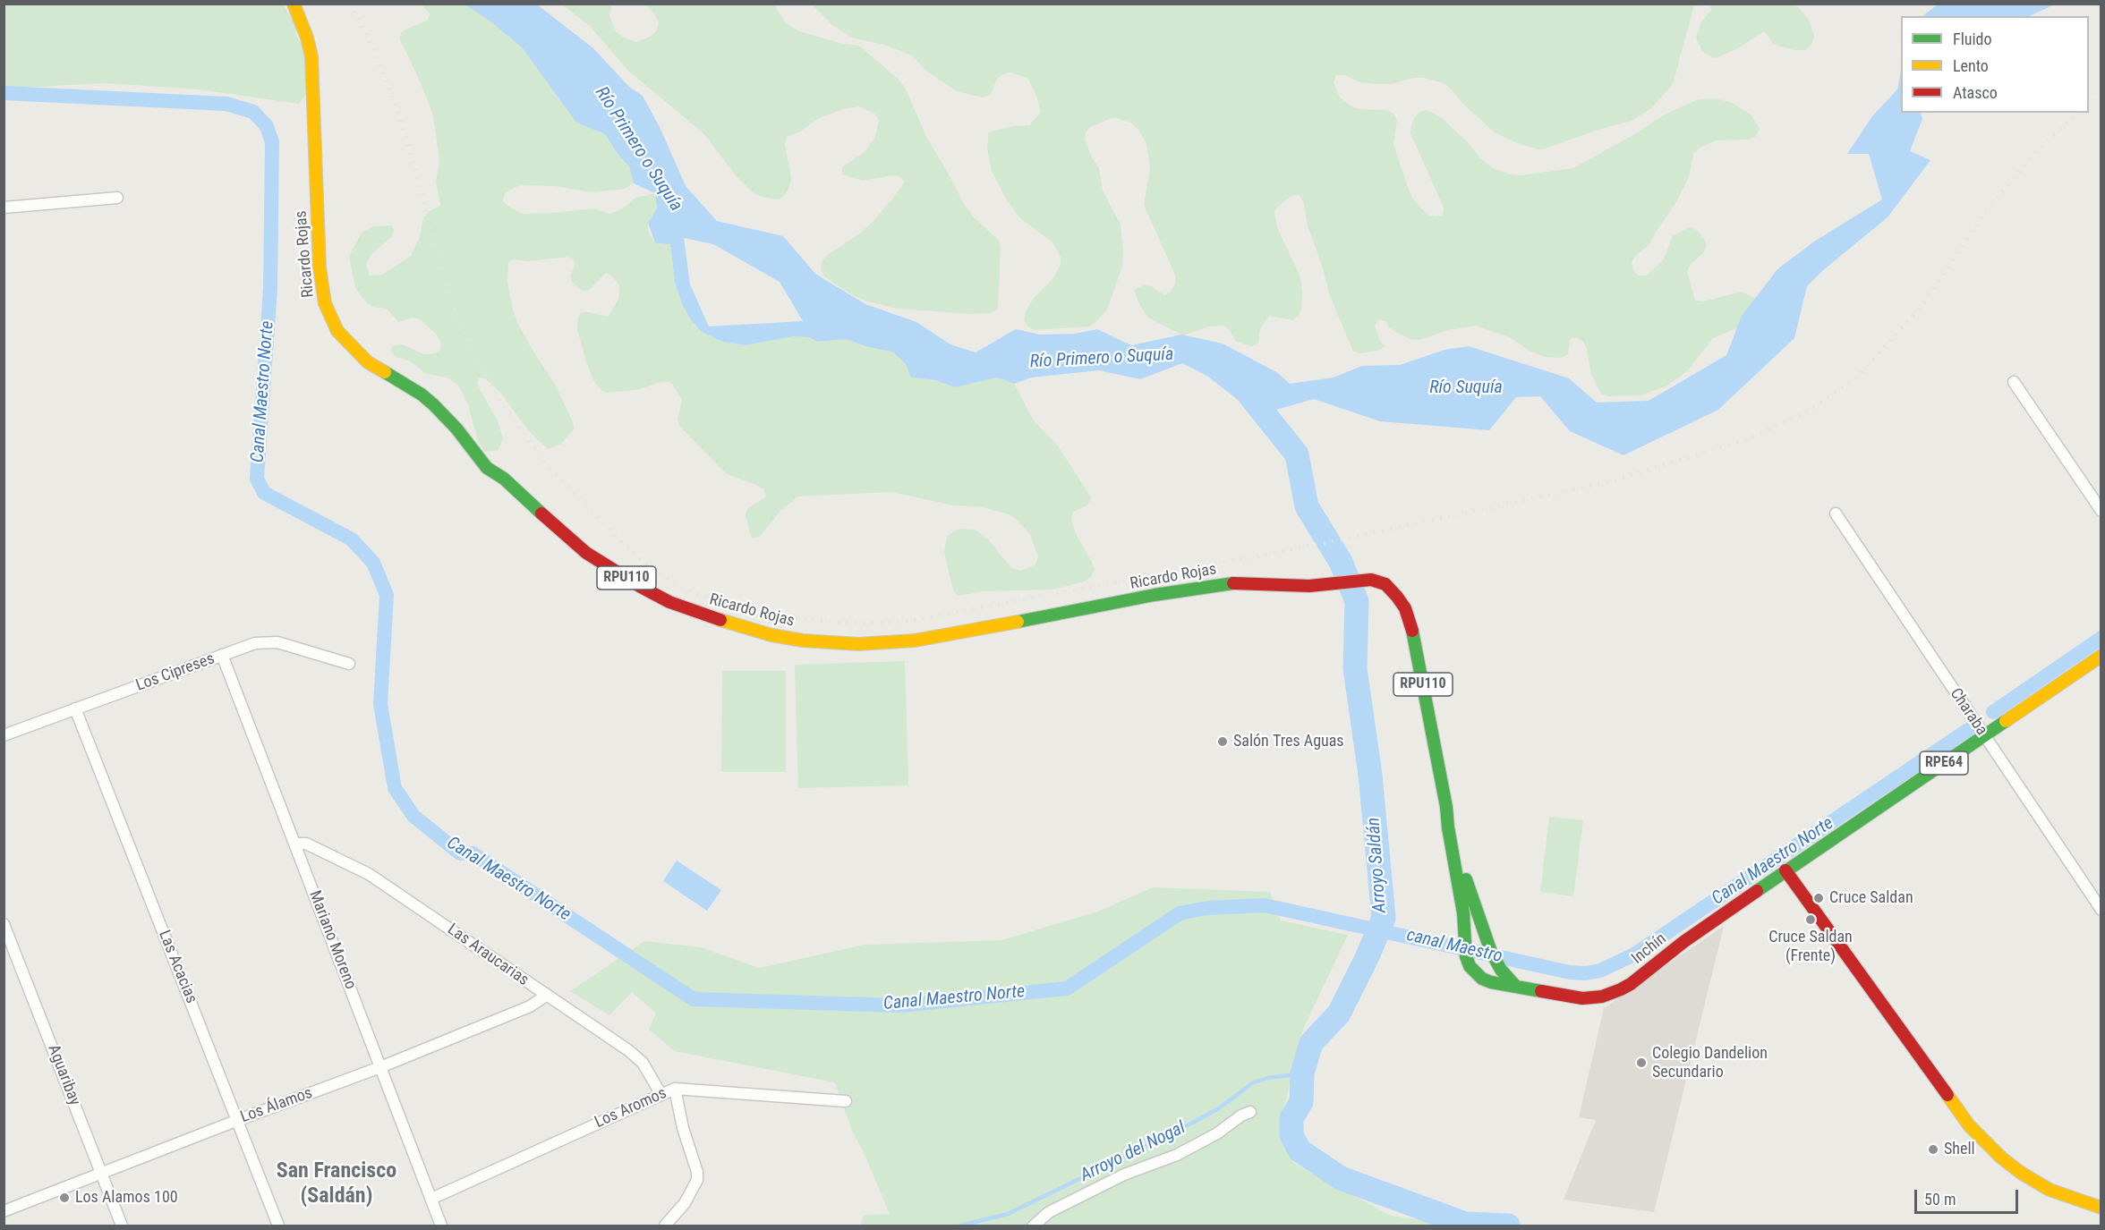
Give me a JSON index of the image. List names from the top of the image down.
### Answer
{
  "streets": {
    "main road": [
      "Ricardo Rojas",
      "RPU110",
      "RPE64",
      "Inchín"
    ],
    "street": [
      "Los Cipreses",
      "Charaba",
      "Mariano Moreno",
      "Las Araucarias",
      "Las Acacias",
      "Aguaribay",
      "Los Álamos",
      "Los Aromos"
    ]
  },
  "crossings": [
    ["Ricardo Rojas", "Inchín"],
    ["Los Cipreses", "Mariano Moreno"],
    ["Los Cipreses", "Las Acacias"],
    ["Charaba", "RPE64"],
    ["RPE64", "Inchín"],
    ["Mariano Moreno", "Las Araucarias"],
    ["Mariano Moreno", "Los Álamos"],
    ["Mariano Moreno", "Los Aromos"],
    ["Las Araucarias", "Los Álamos"],
    ["Las Araucarias", "Los Aromos"],
    ["Las Acacias", "Los Álamos"],
    ["Aguaribay", "Los Álamos"]
  ],
  "districts": ["San Francisco (Saldán)"],
  "water": [
    "Río Primero o Suquía",
    "Río Suquía",
    "Canal Maestro Norte",
    "Arroyo Saldán",
    "canal Maestro",
    "Arroyo del Nogal"
  ],
  "places": [
    "Salón Tres Aguas",
    "Cruce Saldan",
    "Cruce Saldan (Frente)",
    "Colegio Dandelion Secundario",
    "Shell",
    "Los Alamos 100"
  ],
  "legend": ["Fluido", "Lento", "Atasco"],
  "scale_bar": "50 m"
}
